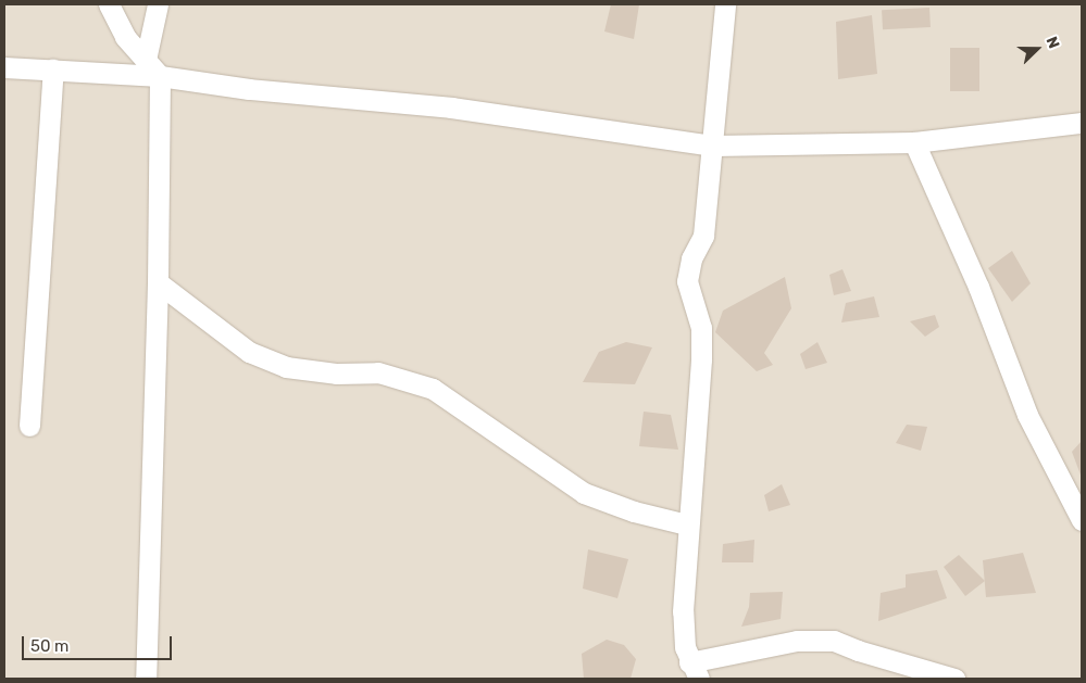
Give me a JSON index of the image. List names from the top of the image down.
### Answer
{
  "scale_bar": "50 m",
  "north": "right"
}
